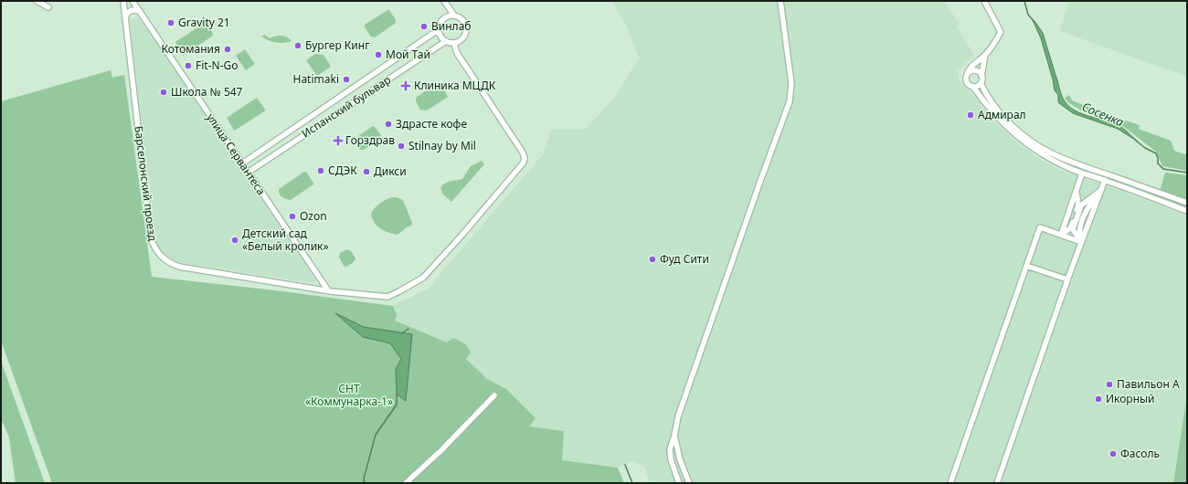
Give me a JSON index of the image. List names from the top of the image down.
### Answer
{
  "streets": {
    "street": ["Испанский бульвар", "улица Сервантеса", "Барселонский проезд"]
  },
  "crossings": [
    ["Испанский бульвар", "улица Сервантеса"],
    ["Испанский бульвар", "Барселонский проезд"],
    ["улица Сервантеса", "Барселонский проезд"]
  ],
  "water": ["Сосенка"],
  "parks": ["СНТ «Коммунарка-1»"],
  "places": {
    "other": [
      "Gravity 21",
      "Винлаб",
      "Бургер Кинг",
      "Котомания",
      "Мой Тай",
      "Fit-N-Go",
      "Hatimaki",
      "Школа № 547",
      "Адмирал",
      "Здрасте кофе",
      "Stilnay by Mil",
      "СДЭК",
      "Дикси",
      "Ozon",
      "Детский сад «Белый кролик»",
      "Фуд Сити",
      "Павильон А",
      "Икорный",
      "Фасоль"
    ],
    "health": ["Клиника МЦДК", "Горздрав"]
  }
}
